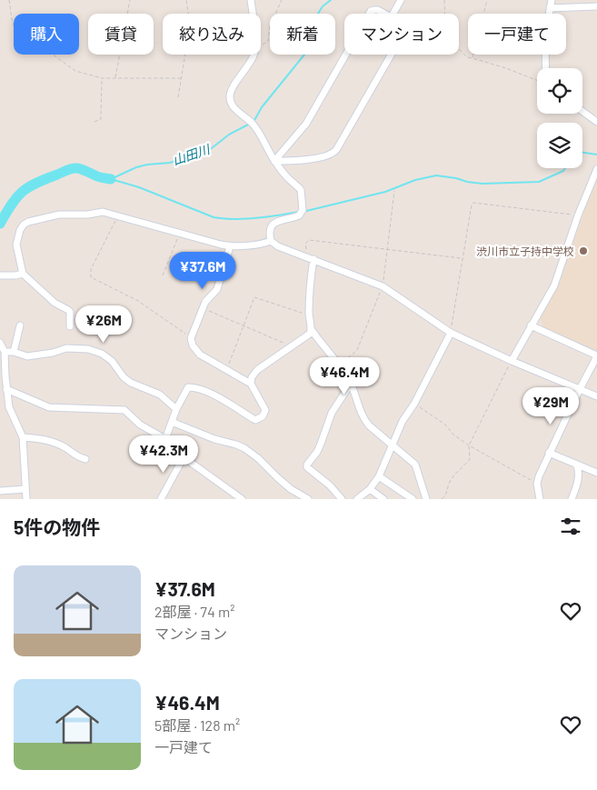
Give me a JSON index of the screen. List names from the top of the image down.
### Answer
{
  "water": ["山田川"],
  "places": ["渋川市立子持中学校"],
  "page": {
    "chip": [
      "購入",
      "賃貸",
      "絞り込み",
      "新着",
      "マンション",
      "一戸建て"
    ],
    "price": [
      "¥37.6M",
      "¥26M",
      "¥46.4M",
      "¥29M",
      "¥42.3M"
    ],
    "heading": "5件の物件",
    "list": [
      {
        "name": "¥37.6M",
        "note": "2部屋 · 74 m² · マンション"
      },
      {
        "name": "¥46.4M",
        "note": "5部屋 · 128 m² · 一戸建て"
      }
    ]
  }
}
